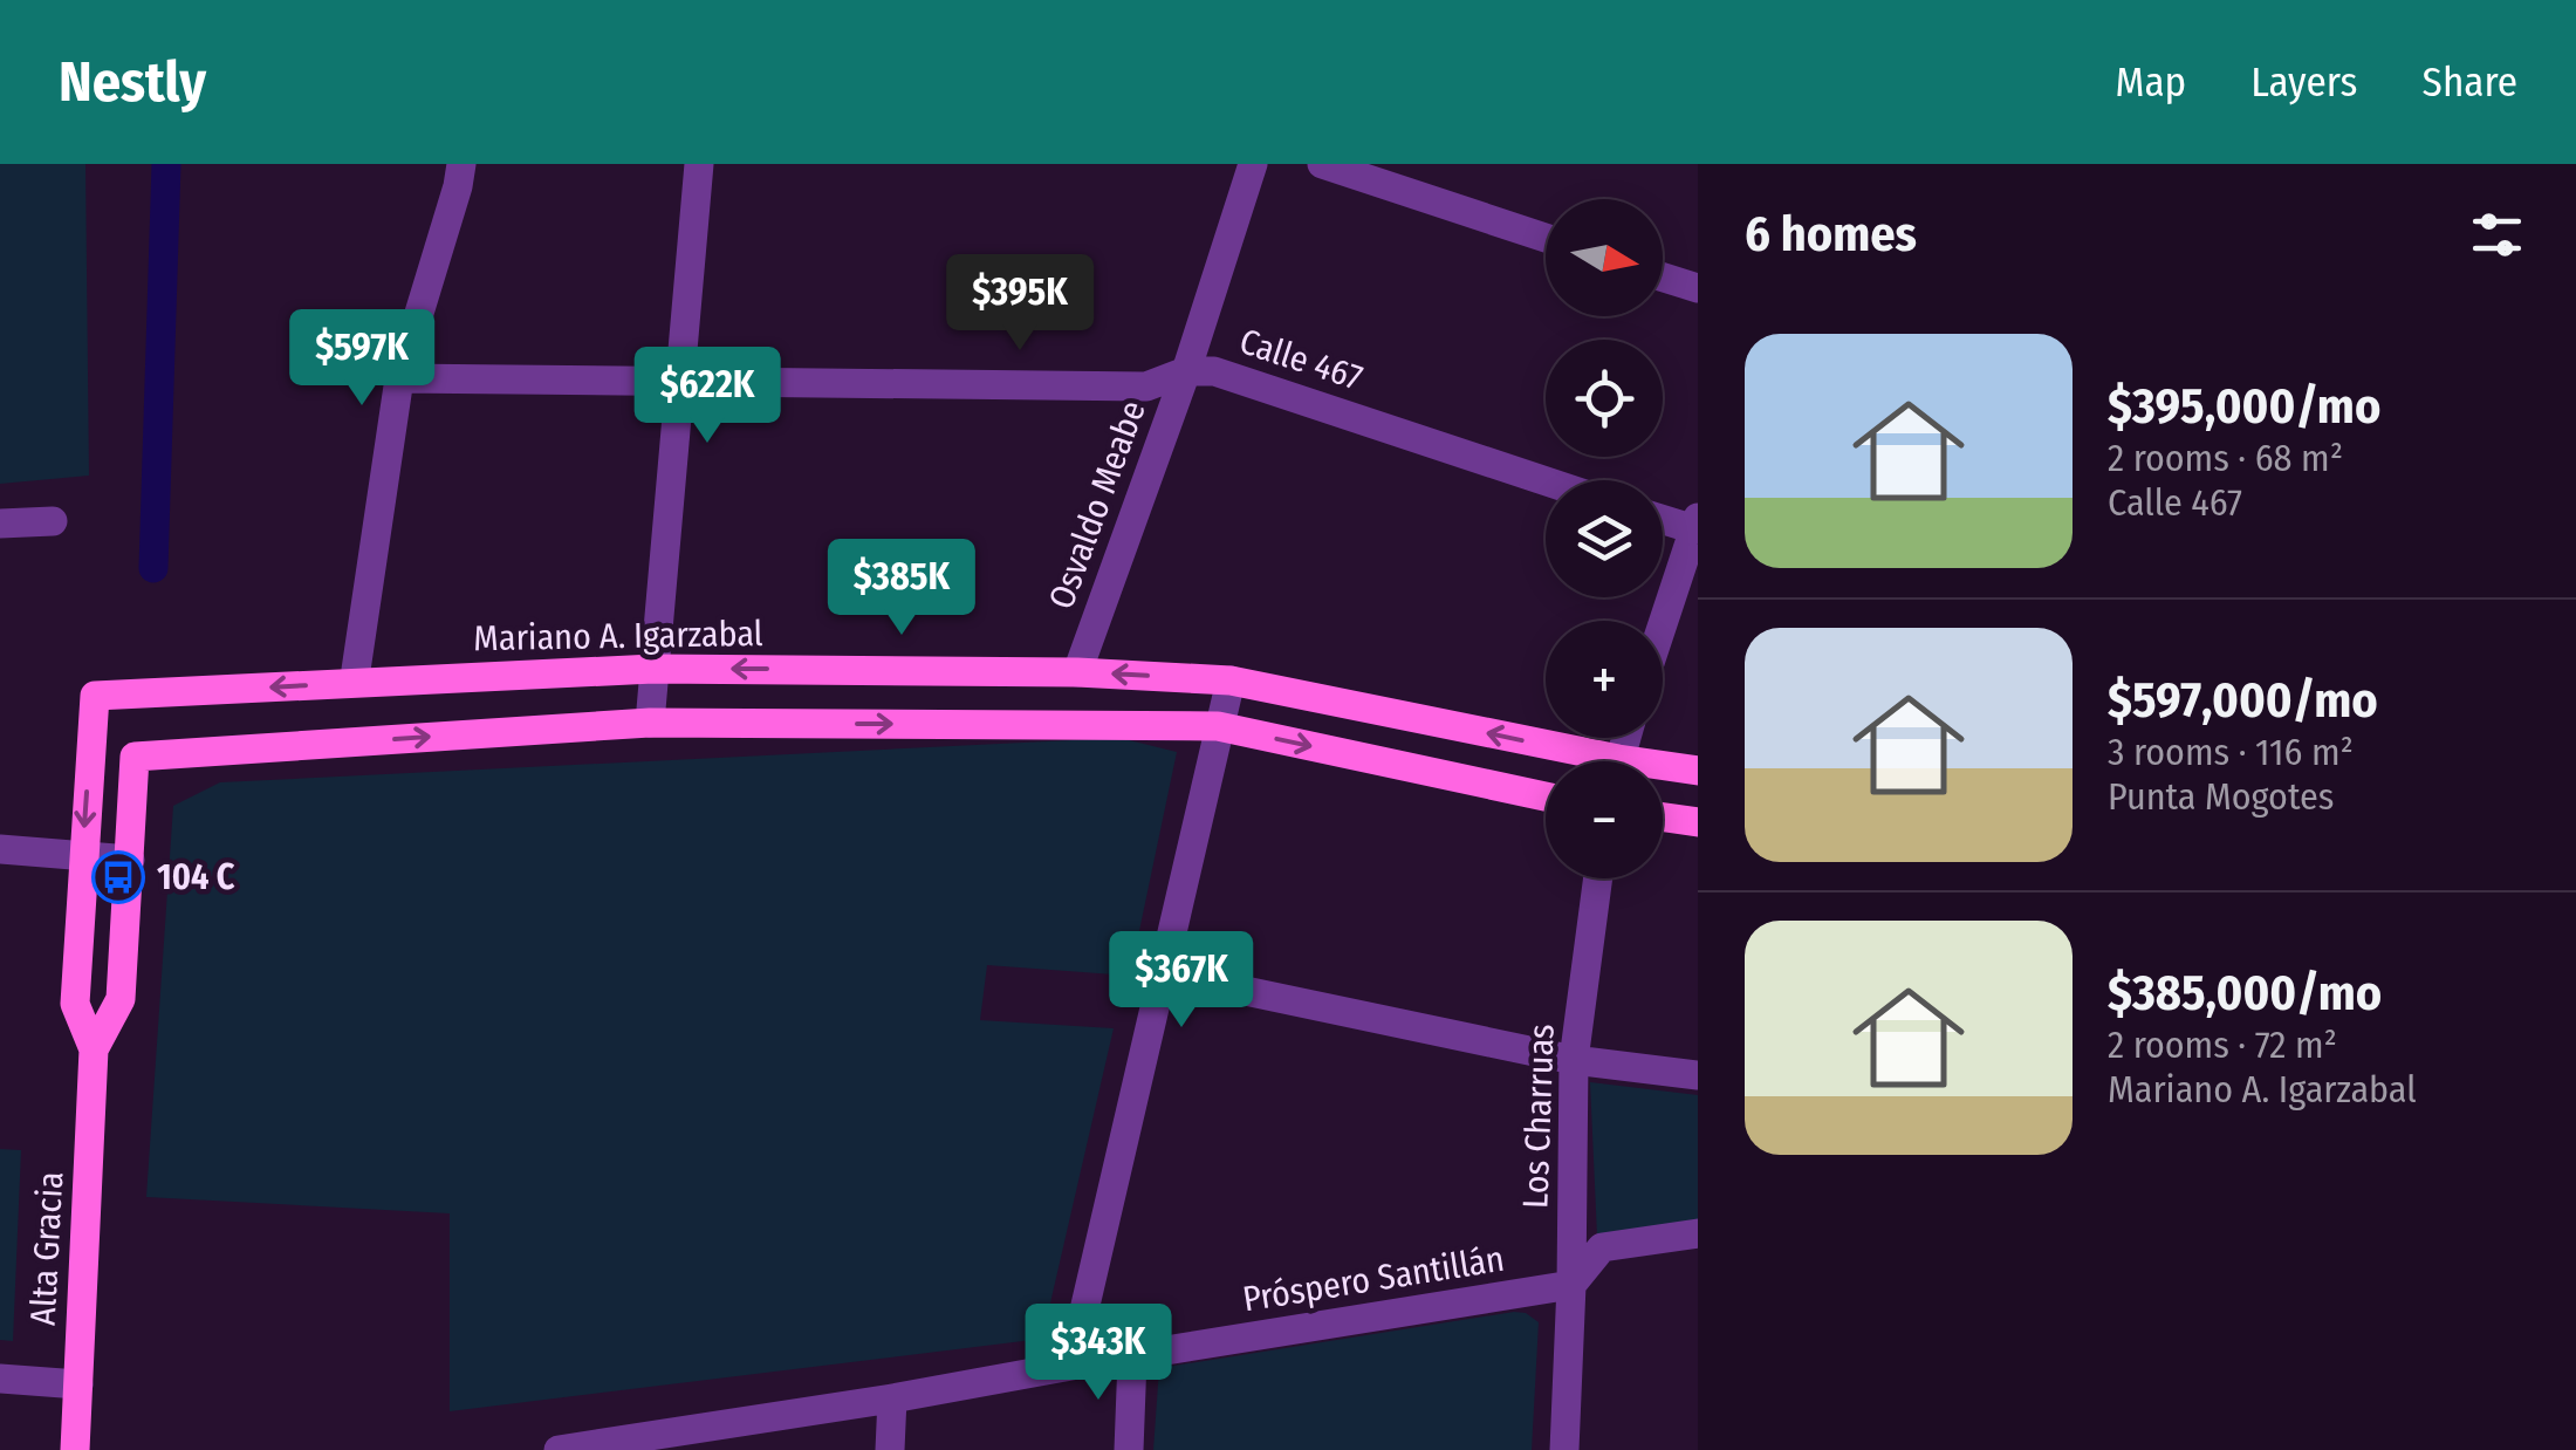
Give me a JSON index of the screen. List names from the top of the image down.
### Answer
{
  "streets": {
    "main road": ["Mariano A. Igarzabal", "Alta Gracia"],
    "street": [
      "Calle 467",
      "Osvaldo Meabe",
      "Los Charruas",
      "Próspero Santillán"
    ]
  },
  "crossings": [
    ["Calle 467", "Osvaldo Meabe"],
    ["Osvaldo Meabe", "Mariano A. Igarzabal"],
    ["Mariano A. Igarzabal", "Alta Gracia"],
    ["Los Charruas", "Próspero Santillán"]
  ],
  "places": {
    "bus stop": ["104 C"]
  },
  "north": "right",
  "page": {
    "header": "Nestly",
    "nav": ["Map", "Layers", "Share"],
    "heading": "6 homes",
    "map_buttons": ["+", "−"],
    "price": [
      "$395K",
      "$597K",
      "$622K",
      "$385K",
      "$367K",
      "$343K"
    ],
    "list": [
      {
        "name": "$395,000/mo",
        "note": "2 rooms · 68 m² · Calle 467"
      },
      {
        "name": "$597,000/mo",
        "note": "3 rooms · 116 m² · Punta Mogotes"
      },
      {
        "name": "$385,000/mo",
        "note": "2 rooms · 72 m² · Mariano A. Igarzabal"
      }
    ]
  }
}
